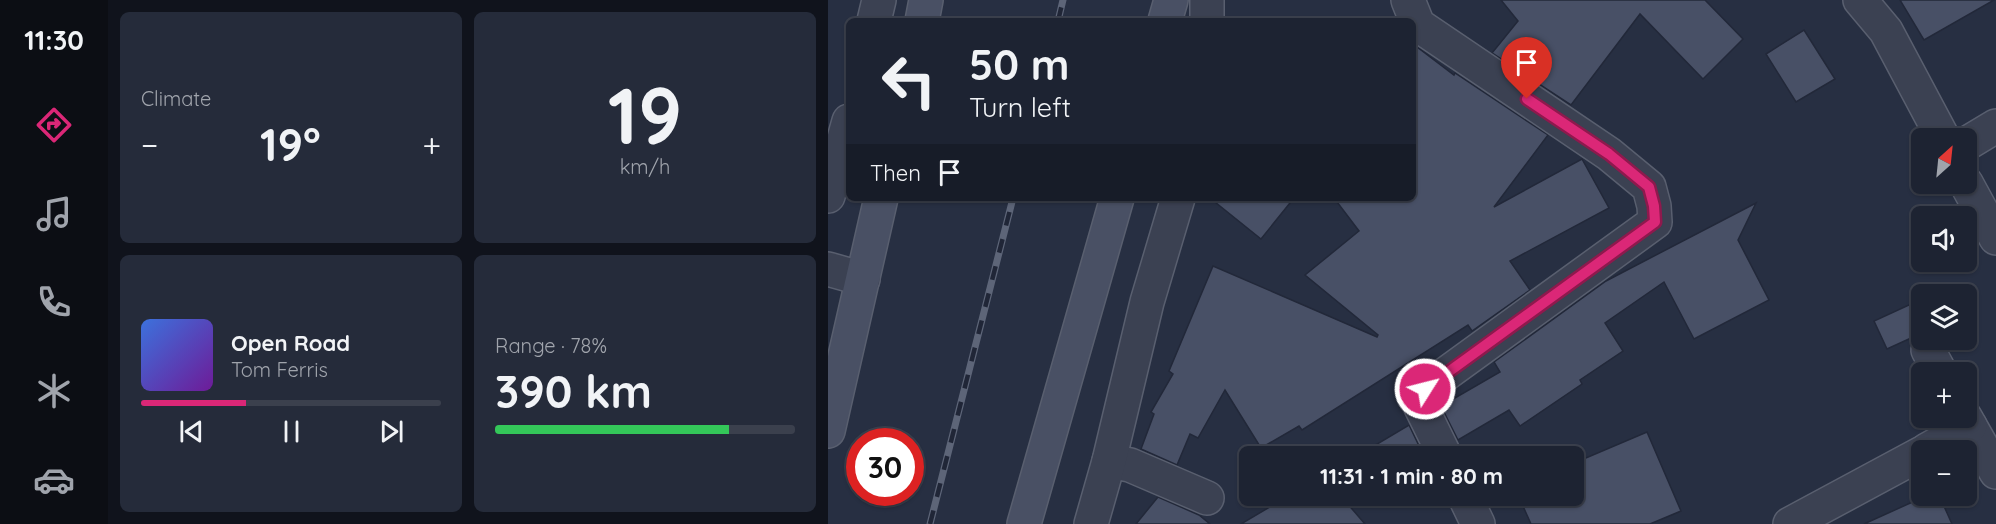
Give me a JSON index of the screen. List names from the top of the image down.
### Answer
{
  "north": "top right",
  "page": {
    "tabs": "11:30",
    "tile": [
      "Climate",
      ["19", "km/h"],
      ["Range · 78%", "390 km"]
    ],
    "turn": ["50 m", "Turn left"],
    "heat": ["−", "19°", "+"],
    "map_buttons": ["+", "−"],
    "then": "Then",
    "song": ["Open Road", "Tom Ferris"],
    "limit": "30",
    "trip": "11:31 · 1 min · 80 m"
  }
}
